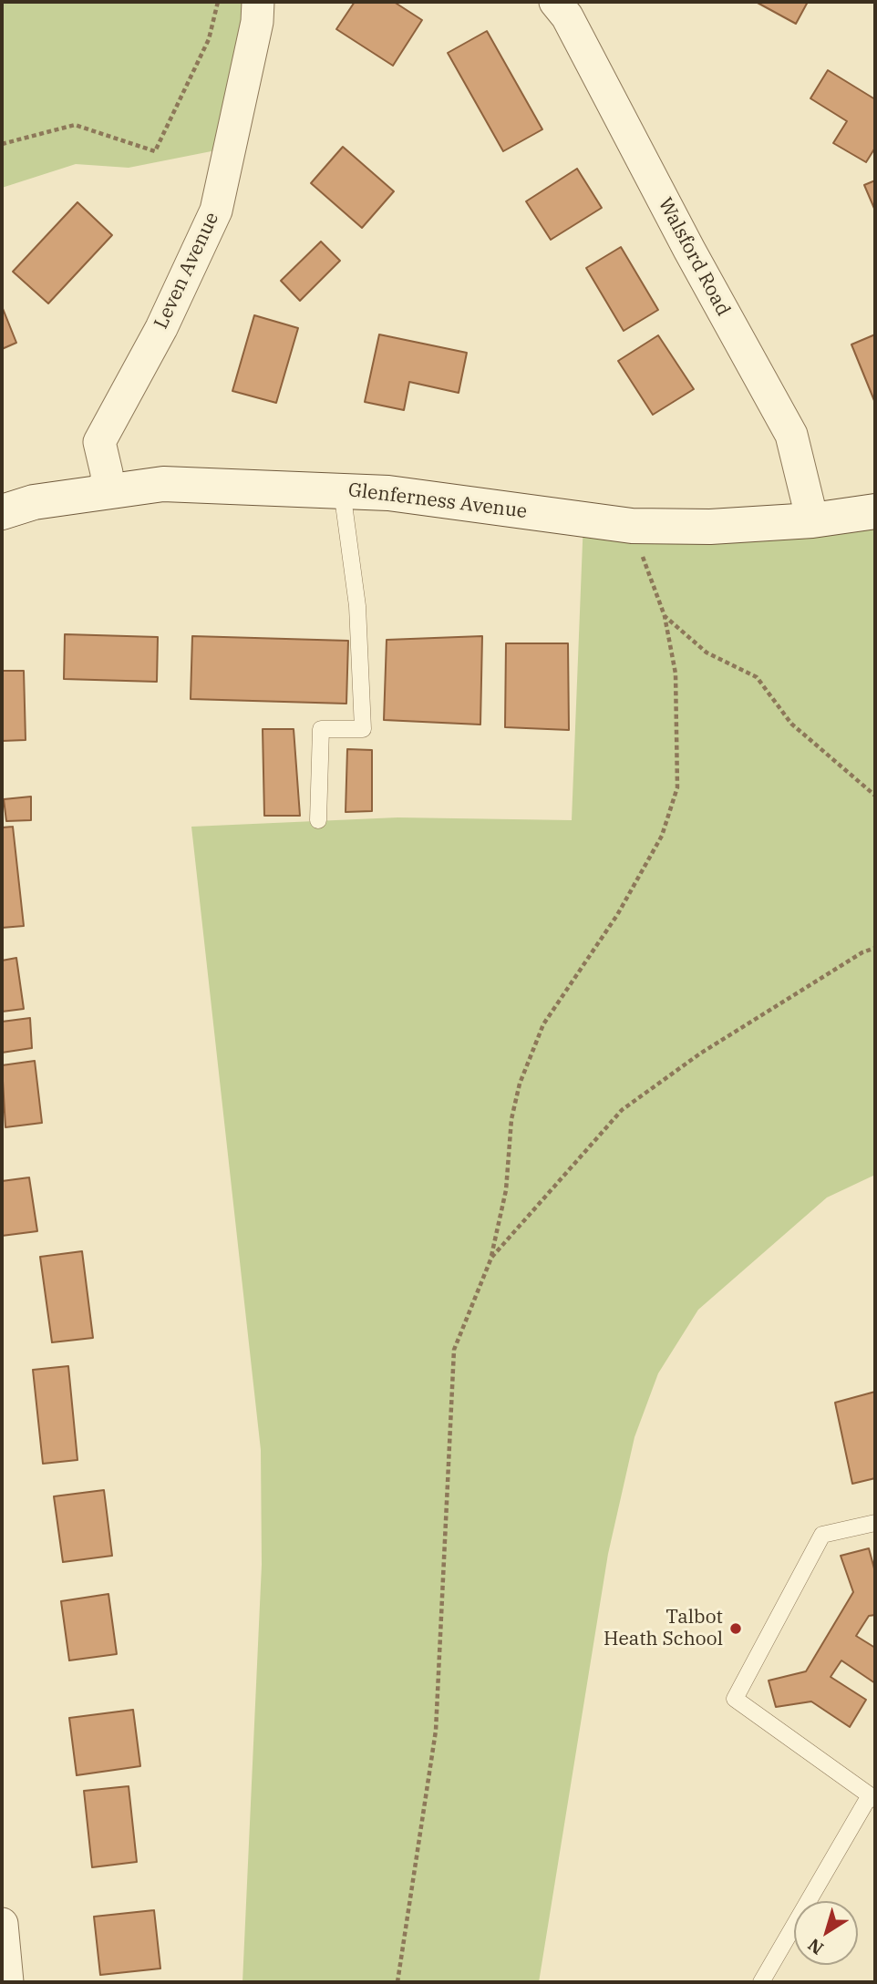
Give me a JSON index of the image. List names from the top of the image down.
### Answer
{
  "streets": {
    "street": ["Walsford Road", "Leven Avenue", "Glenferness Avenue"]
  },
  "crossings": [
    ["Walsford Road", "Glenferness Avenue"],
    ["Leven Avenue", "Glenferness Avenue"]
  ],
  "places": ["Talbot Heath School"],
  "north": "bottom left"
}
